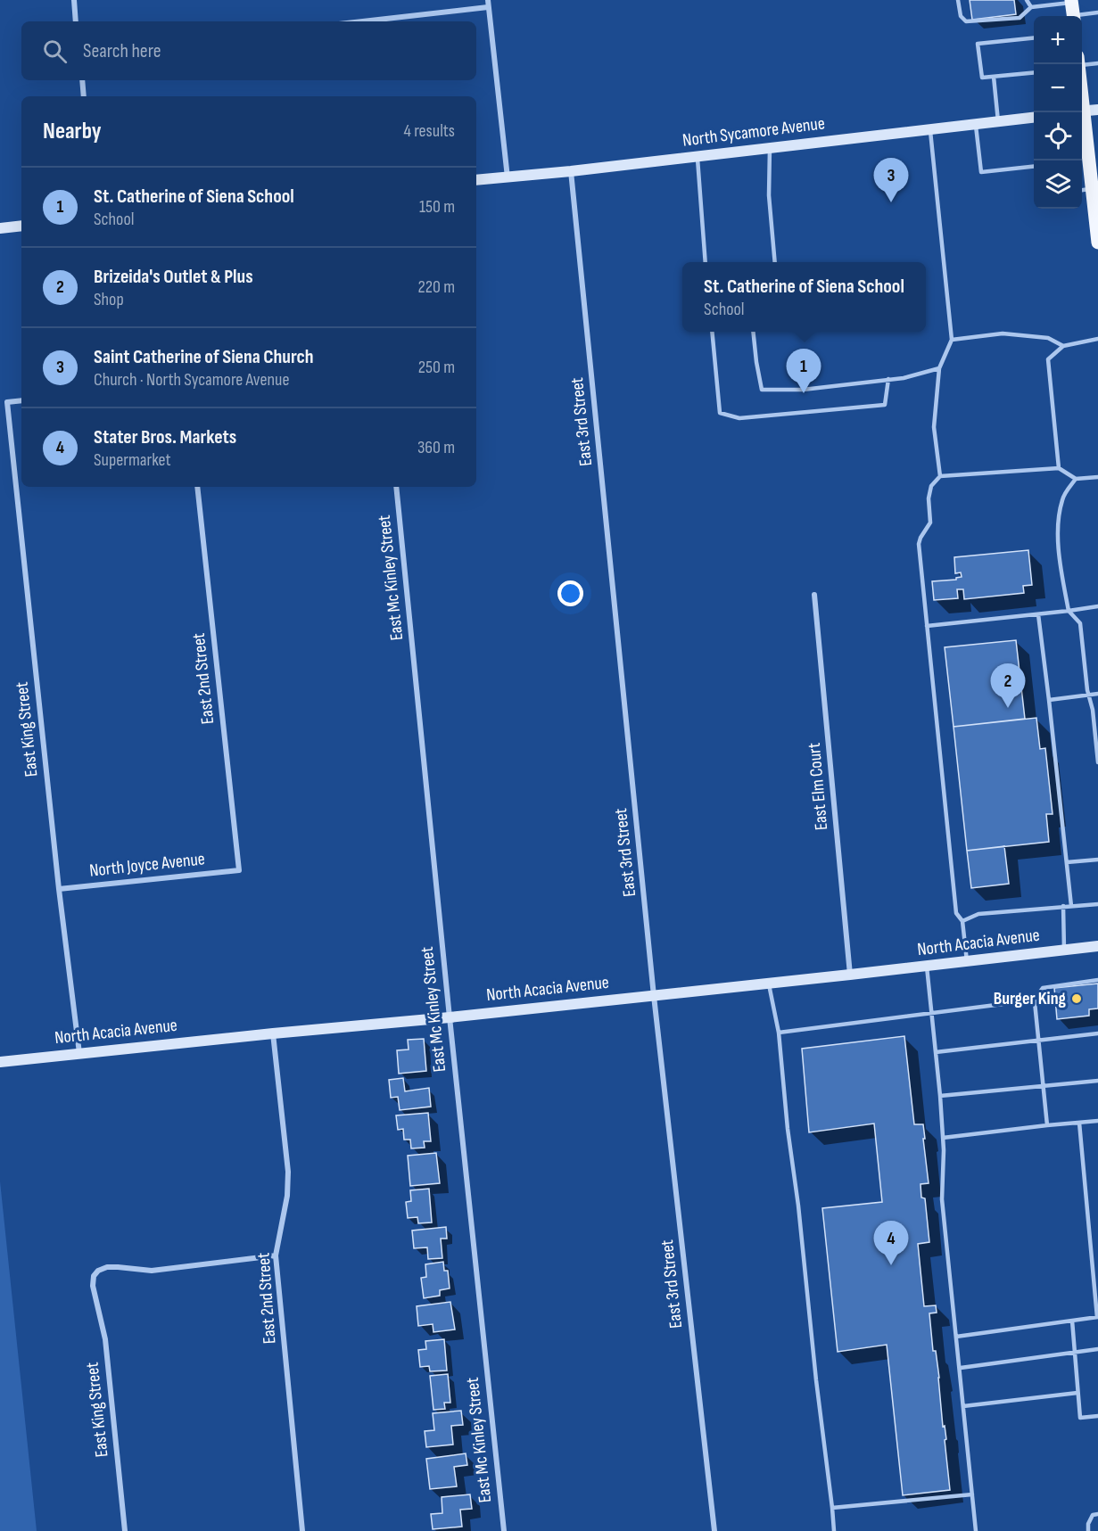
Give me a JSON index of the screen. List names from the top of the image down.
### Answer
{
  "streets": {
    "street": [
      "North Sycamore Avenue",
      "East 3rd Street",
      "East Mc Kinley Street",
      "East 2nd Street",
      "East King Street",
      "East Elm Court",
      "North Joyce Avenue",
      "North Acacia Avenue"
    ]
  },
  "crossings": [
    ["North Sycamore Avenue", "East 3rd Street"],
    ["East 3rd Street", "North Acacia Avenue"],
    ["East Mc Kinley Street", "North Acacia Avenue"],
    ["East 2nd Street", "East King Street"],
    ["East 2nd Street", "North Joyce Avenue"],
    ["East 2nd Street", "North Acacia Avenue"],
    ["East King Street", "North Joyce Avenue"],
    ["East King Street", "North Acacia Avenue"],
    ["East Elm Court", "North Acacia Avenue"]
  ],
  "places": ["Burger King"],
  "page": {
    "map_buttons": ["+", "−"],
    "search": "Search here",
    "heading": ["Nearby", "4 results"],
    "pins": [
      "3",
      "1",
      "2",
      "4"
    ],
    "list": [
      {
        "mark": "1",
        "name": "St. Catherine of Siena School",
        "note": "School",
        "value": "150 m"
      },
      {
        "mark": "2",
        "name": "Brizeida's Outlet & Plus",
        "note": "Shop",
        "value": "220 m"
      },
      {
        "mark": "3",
        "name": "Saint Catherine of Siena Church",
        "note": "Church · North Sycamore Avenue",
        "value": "250 m"
      },
      {
        "mark": "4",
        "name": "Stater Bros. Markets",
        "note": "Supermarket",
        "value": "360 m"
      }
    ],
    "popup": ["St. Catherine of Siena School", "School"]
  }
}
